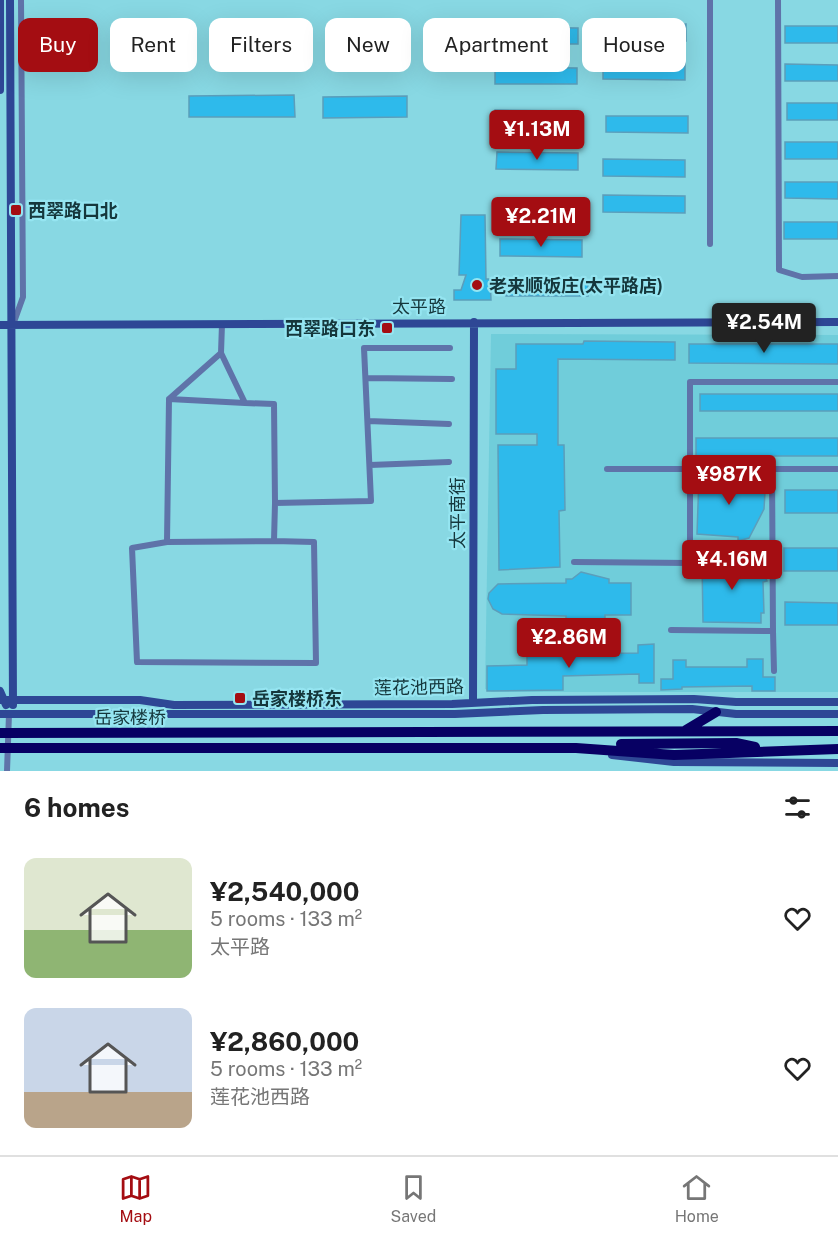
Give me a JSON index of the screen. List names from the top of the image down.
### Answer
{
  "streets": {
    "highway": ["岳家楼桥"],
    "street": ["太平路", "太平南街", "莲花池西路"]
  },
  "crossings": [
    ["太平路", "太平南街"],
    ["太平南街", "莲花池西路"]
  ],
  "places": {
    "transit": ["西翠路口北", "西翠路口东", "岳家楼桥东"],
    "other": ["老来顺饭庄(太平路店)"]
  },
  "page": {
    "chip": [
      "Buy",
      "Rent",
      "Filters",
      "New",
      "Apartment",
      "House"
    ],
    "price": [
      "¥1.13M",
      "¥2.21M",
      "¥2.54M",
      "¥987K",
      "¥4.16M",
      "¥2.86M"
    ],
    "heading": "6 homes",
    "list": [
      {
        "name": "¥2,540,000",
        "note": "5 rooms · 133 m² · 太平路"
      },
      {
        "name": "¥2,860,000",
        "note": "5 rooms · 133 m² · 莲花池西路"
      }
    ],
    "tabs": ["Map", "Saved", "Home"]
  }
}
